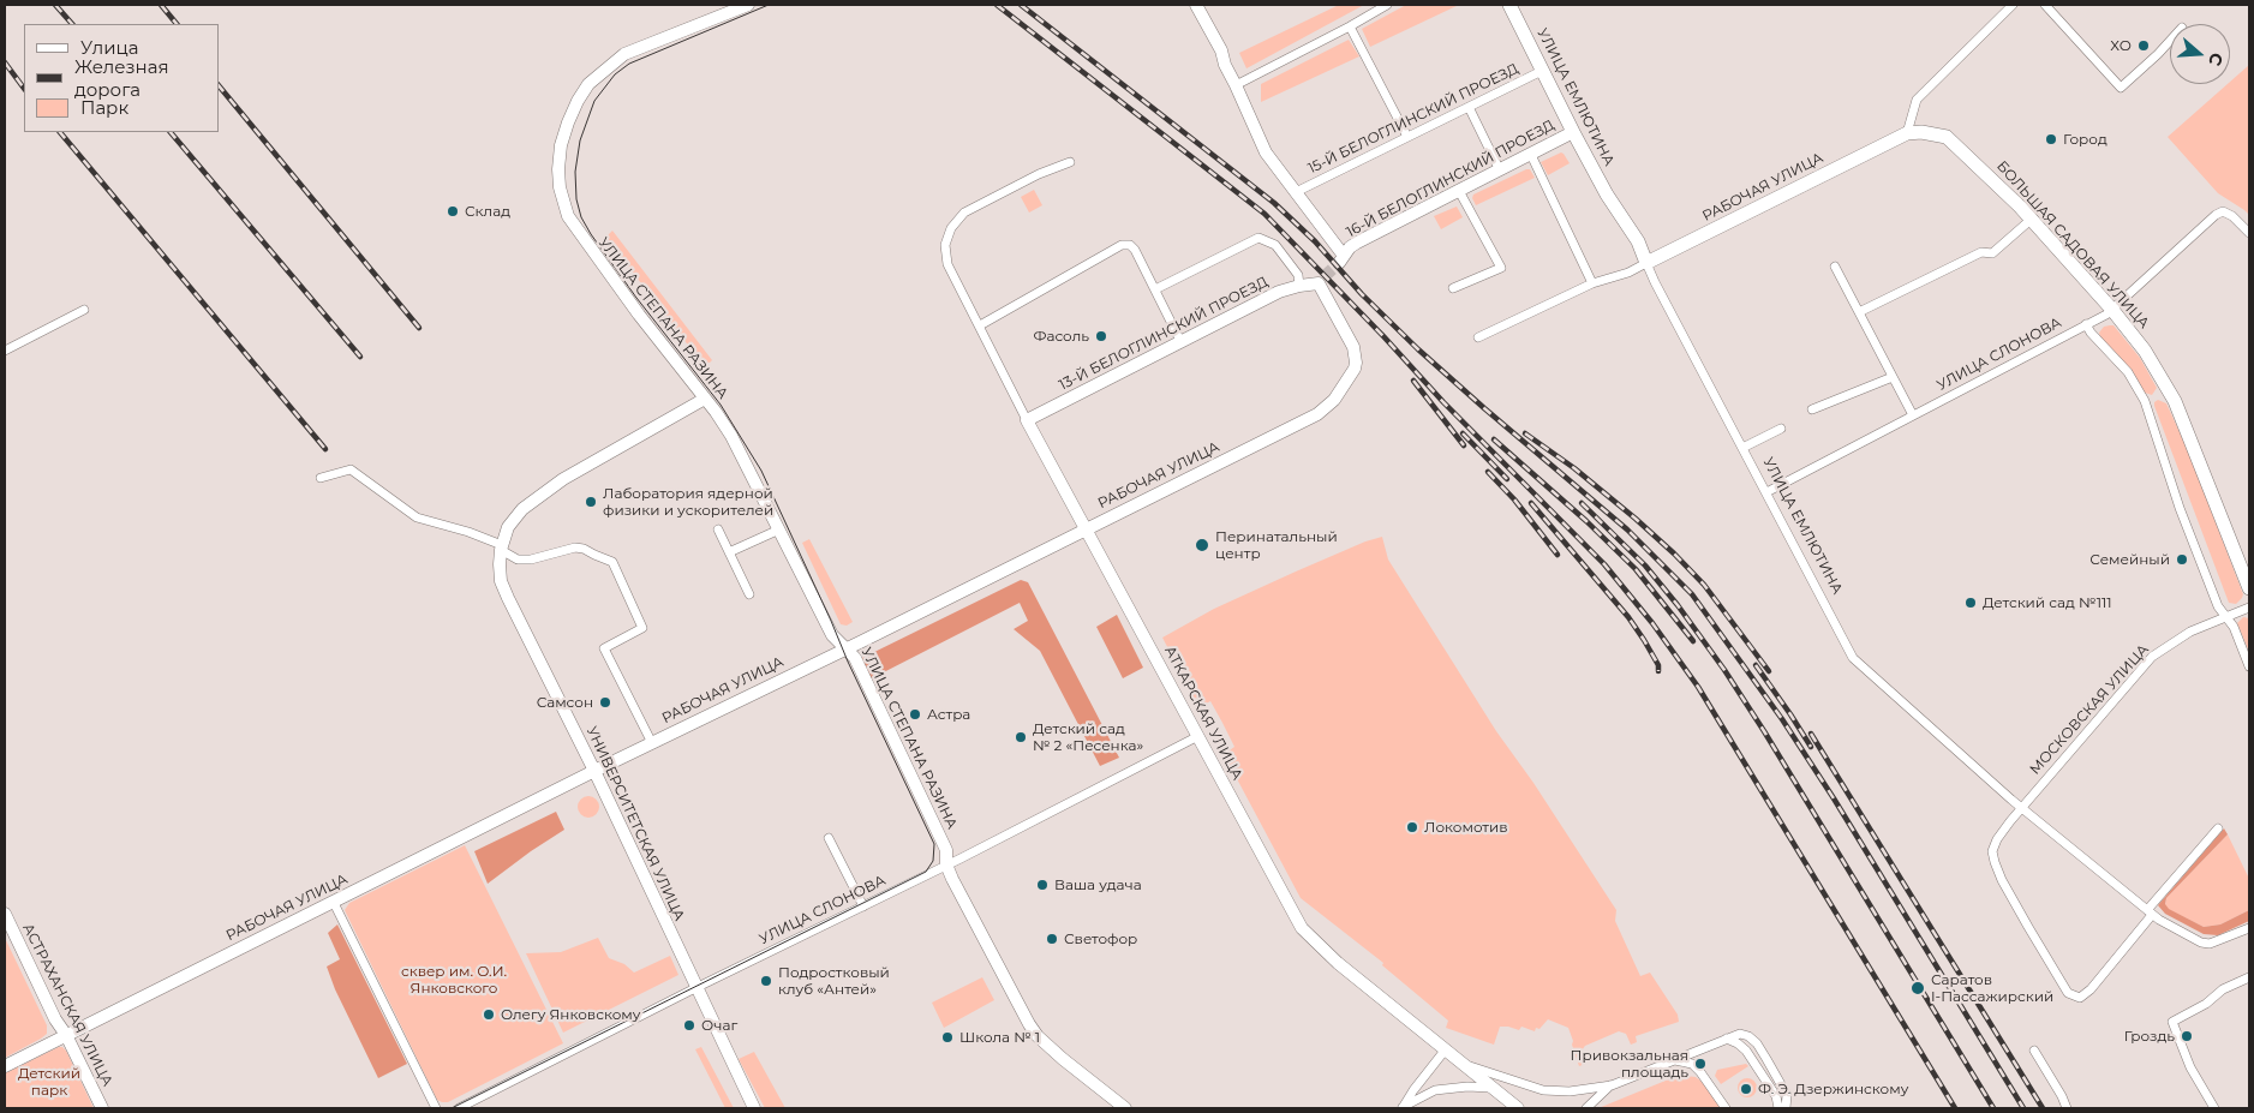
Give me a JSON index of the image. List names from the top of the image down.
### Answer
{
  "streets": {
    "main road": [
      "УЛИЦА ЕМЛЮТИНА",
      "16-Й БЕЛОГЛИНСКИЙ ПРОЕЗД",
      "РАБОЧАЯ УЛИЦА",
      "БОЛЬШАЯ САДОВАЯ УЛИЦА",
      "УЛИЦА СТЕПАНА РАЗИНА",
      "13-Й БЕЛОГЛИНСКИЙ ПРОЕЗД",
      "АТКАРСКАЯ УЛИЦА",
      "УНИВЕРСИТЕТСКАЯ УЛИЦА",
      "АСТРАХАНСКАЯ УЛИЦА"
    ],
    "street": ["15-Й БЕЛОГЛИНСКИЙ ПРОЕЗД", "УЛИЦА СЛОНОВА", "МОСКОВСКАЯ УЛИЦА"]
  },
  "crossings": [
    ["УЛИЦА ЕМЛЮТИНА", "15-Й БЕЛОГЛИНСКИЙ ПРОЕЗД"],
    ["УЛИЦА ЕМЛЮТИНА", "16-Й БЕЛОГЛИНСКИЙ ПРОЕЗД"],
    ["УЛИЦА ЕМЛЮТИНА", "РАБОЧАЯ УЛИЦА"],
    ["УЛИЦА ЕМЛЮТИНА", "УЛИЦА СЛОНОВА"],
    ["УЛИЦА ЕМЛЮТИНА", "МОСКОВСКАЯ УЛИЦА"],
    ["15-Й БЕЛОГЛИНСКИЙ ПРОЕЗД", "16-Й БЕЛОГЛИНСКИЙ ПРОЕЗД"],
    ["РАБОЧАЯ УЛИЦА", "БОЛЬШАЯ САДОВАЯ УЛИЦА"],
    ["РАБОЧАЯ УЛИЦА", "УЛИЦА СТЕПАНА РАЗИНА"],
    ["РАБОЧАЯ УЛИЦА", "13-Й БЕЛОГЛИНСКИЙ ПРОЕЗД"],
    ["РАБОЧАЯ УЛИЦА", "АТКАРСКАЯ УЛИЦА"],
    ["РАБОЧАЯ УЛИЦА", "УНИВЕРСИТЕТСКАЯ УЛИЦА"],
    ["РАБОЧАЯ УЛИЦА", "АСТРАХАНСКАЯ УЛИЦА"],
    ["БОЛЬШАЯ САДОВАЯ УЛИЦА", "УЛИЦА СЛОНОВА"],
    ["УЛИЦА СТЕПАНА РАЗИНА", "УЛИЦА СЛОНОВА"],
    ["13-Й БЕЛОГЛИНСКИЙ ПРОЕЗД", "АТКАРСКАЯ УЛИЦА"],
    ["УЛИЦА СЛОНОВА", "АТКАРСКАЯ УЛИЦА"],
    ["УЛИЦА СЛОНОВА", "УНИВЕРСИТЕТСКАЯ УЛИЦА"]
  ],
  "parks": ["сквер им. О.И. Янковского", "Детский парк"],
  "places": [
    "ХО",
    "Город",
    "Склад",
    "Фасоль",
    "Лаборатория ядерной физики и ускорителей",
    "Перинатальный центр",
    "Семейный",
    "Детский сад №111",
    "Самсон",
    "Астра",
    "Детский сад № 2 «Песенка»",
    "Локомотив",
    "Ваша удача",
    "Светофор",
    "Подростковый клуб «Антей»",
    "Саратов I-Пассажирский",
    "Олегу Янковскому",
    "Очаг",
    "Гроздь",
    "Школа № 1",
    "Привокзальная площадь",
    "Ф. Э. Дзержинскому"
  ],
  "legend": ["Улица", "Железная дорога", "Парк"],
  "north": "right"
}
